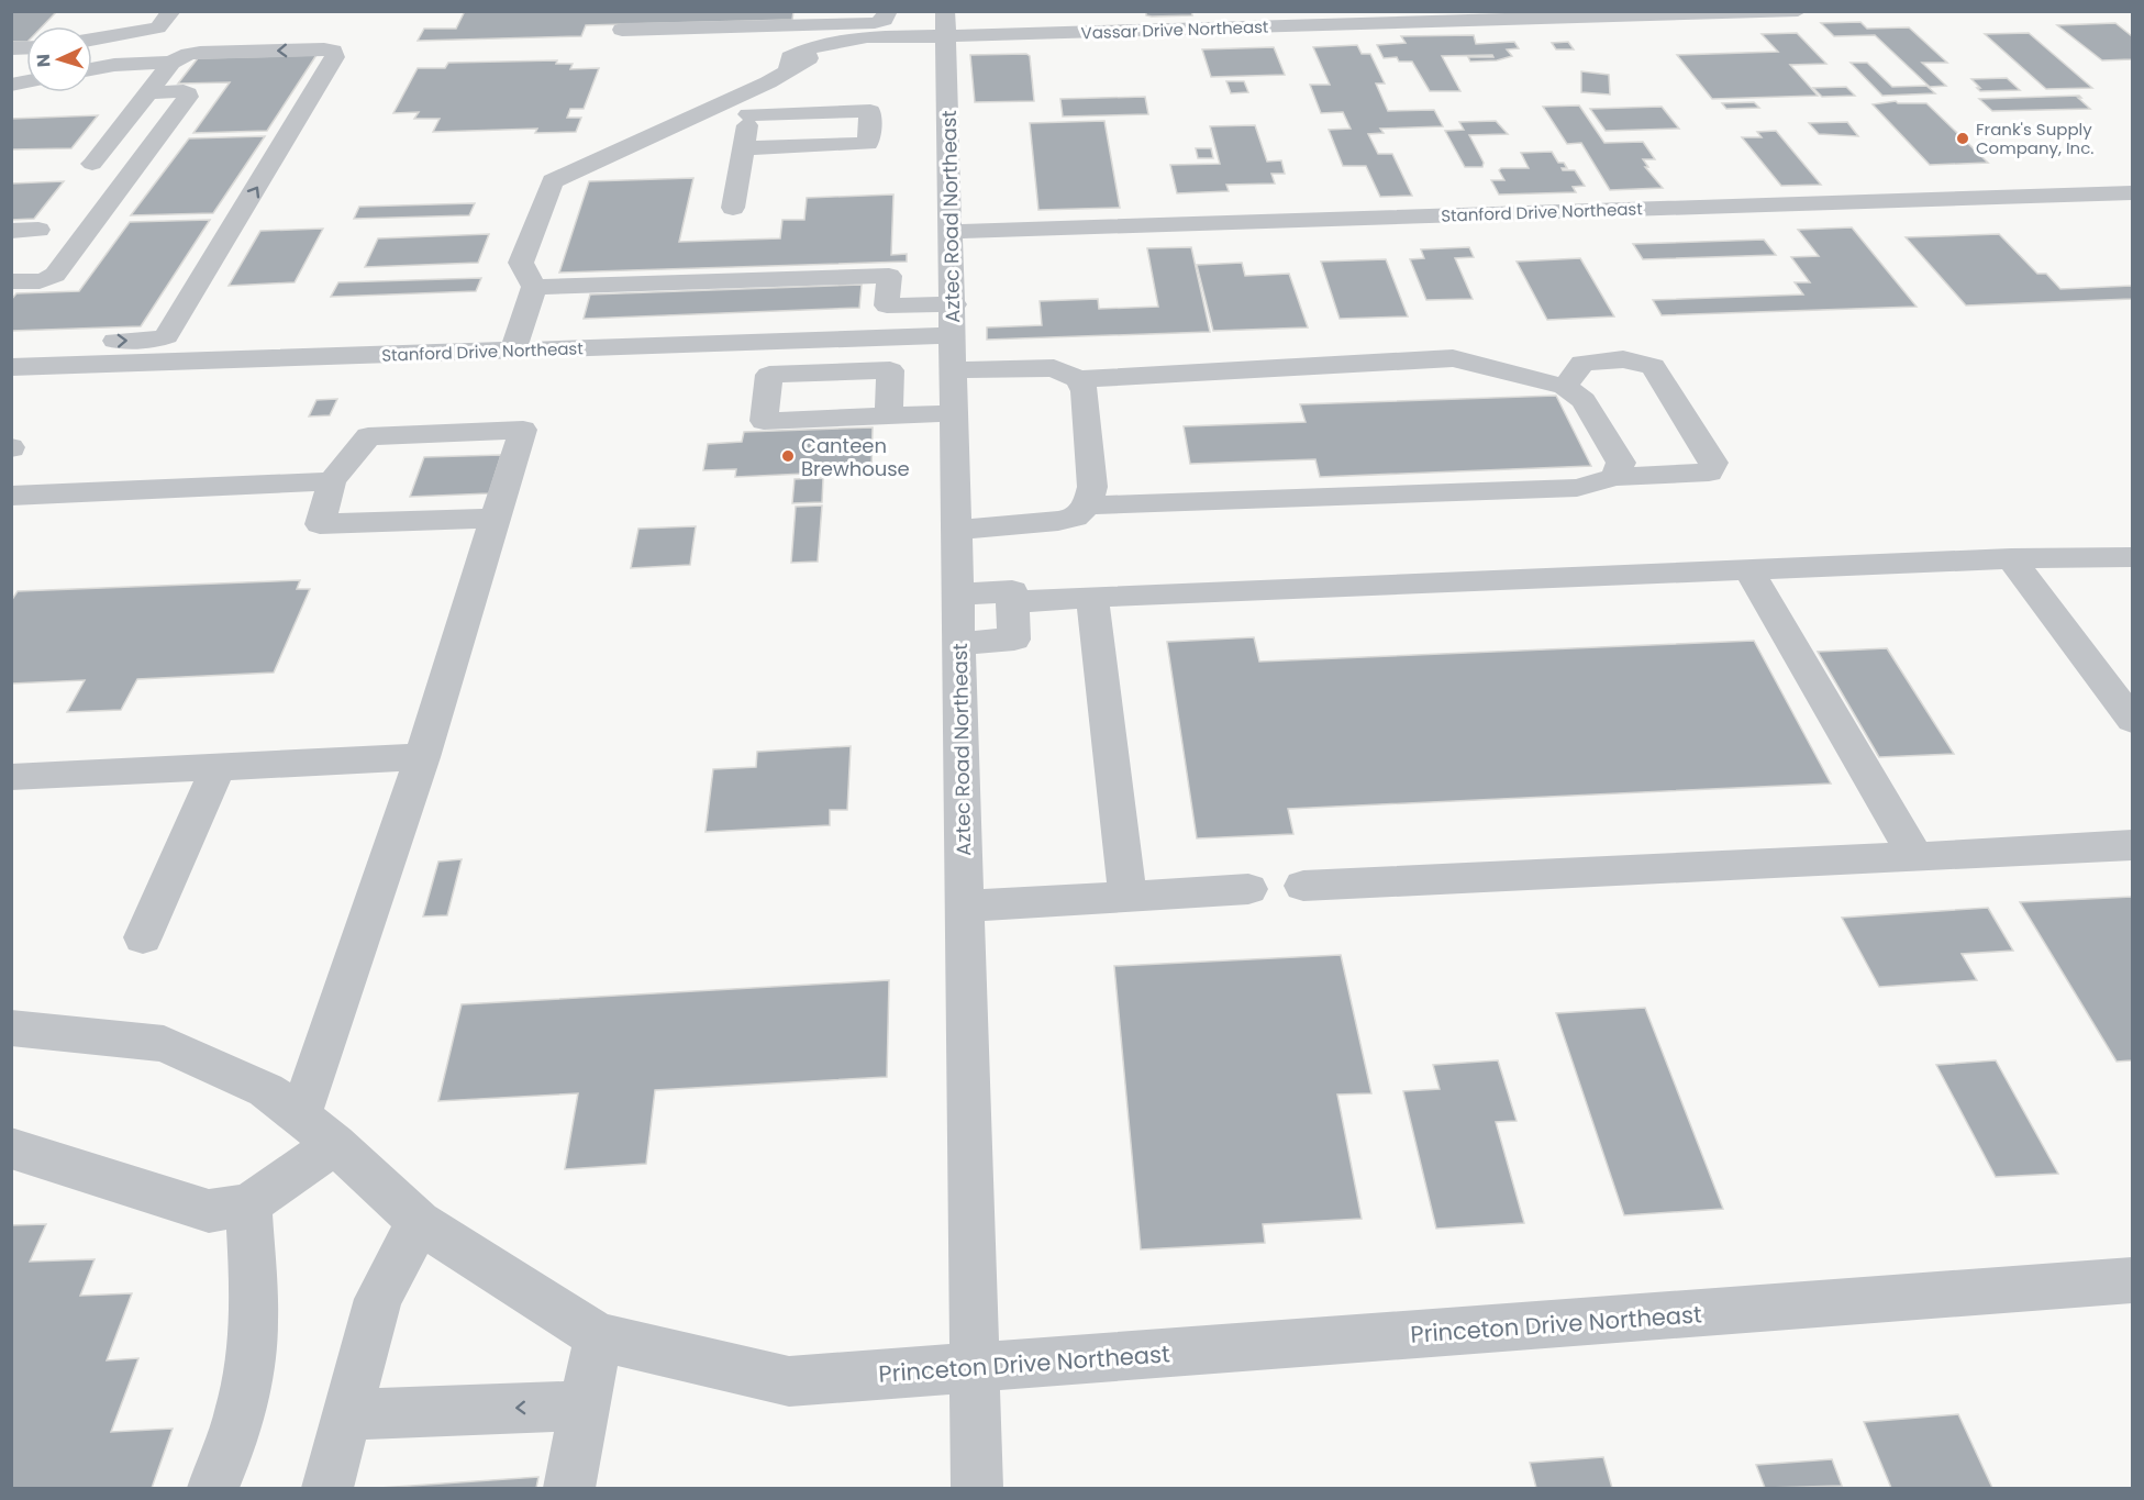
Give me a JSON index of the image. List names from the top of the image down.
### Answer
{
  "streets": {
    "street": [
      "Vassar Drive Northeast",
      "Stanford Drive Northeast",
      "Aztec Road Northeast",
      "Princeton Drive Northeast"
    ]
  },
  "crossings": [
    ["Vassar Drive Northeast", "Aztec Road Northeast"],
    ["Stanford Drive Northeast", "Aztec Road Northeast"],
    ["Aztec Road Northeast", "Princeton Drive Northeast"]
  ],
  "places": ["Frank's Supply Company, Inc.", "Canteen Brewhouse"],
  "north": "left"
}
